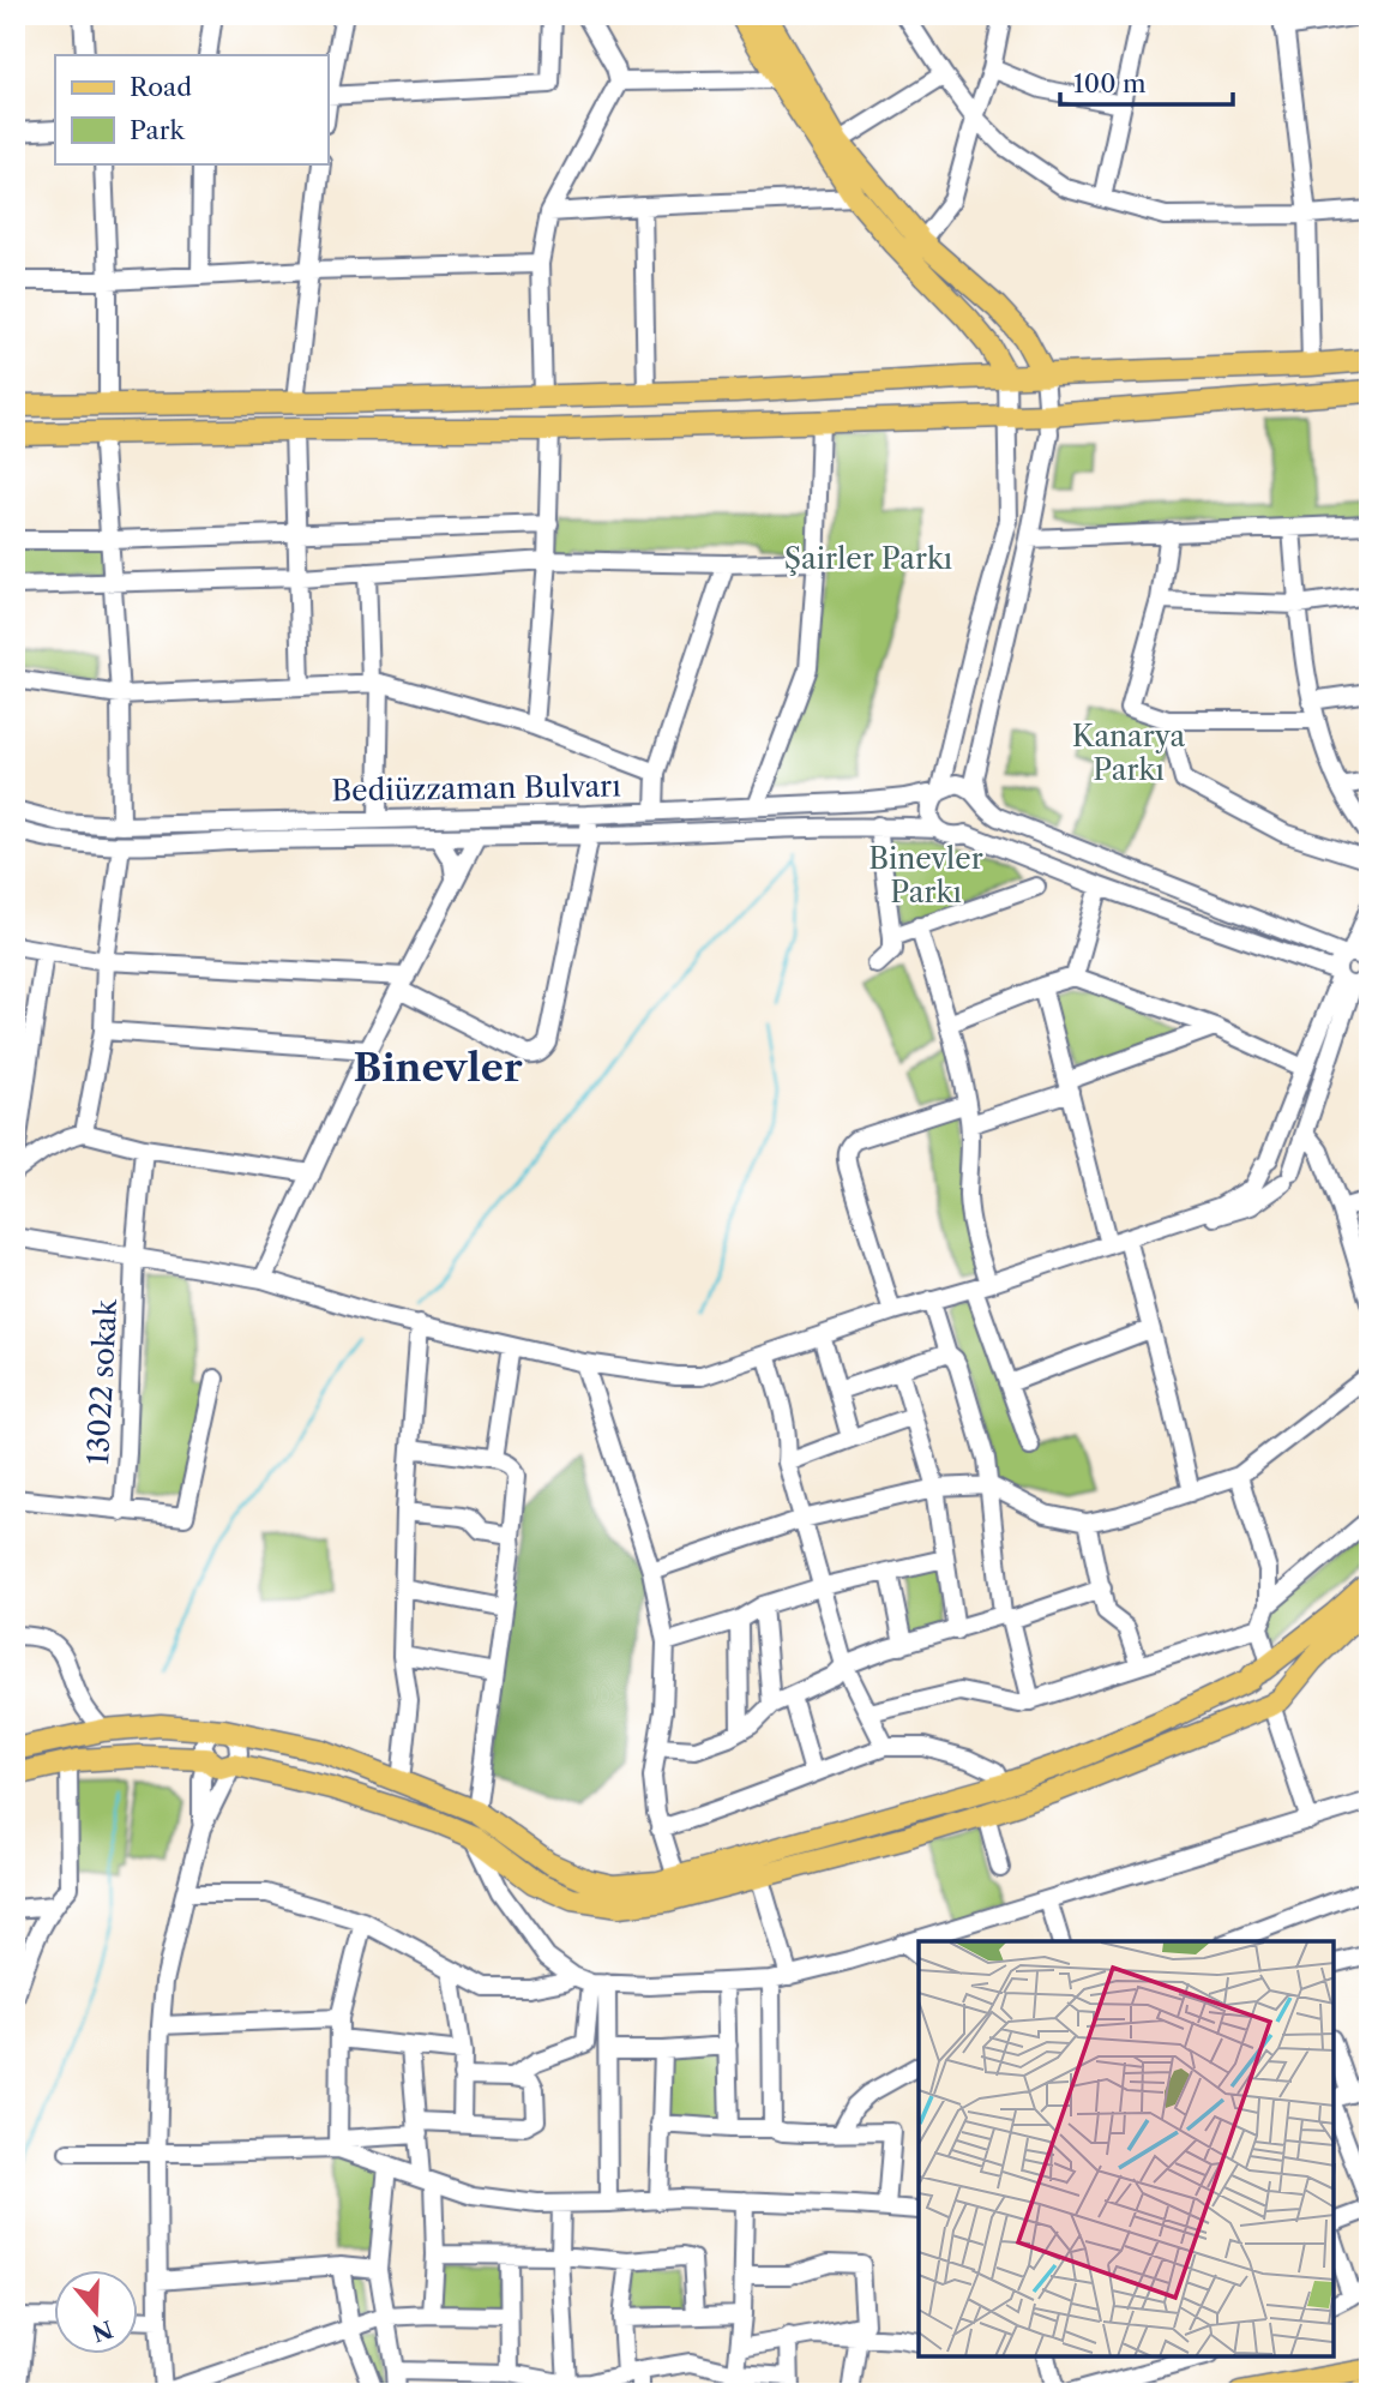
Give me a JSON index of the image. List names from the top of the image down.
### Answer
{
  "streets": {
    "street": ["Bediüzzaman Bulvarı", "13022 sokak"]
  },
  "districts": ["Binevler"],
  "parks": ["Şairler Parkı", "Kanarya Parkı", "Binevler Parkı"],
  "legend": ["Road", "Park"],
  "scale_bar": "100 m",
  "north": "bottom"
}
